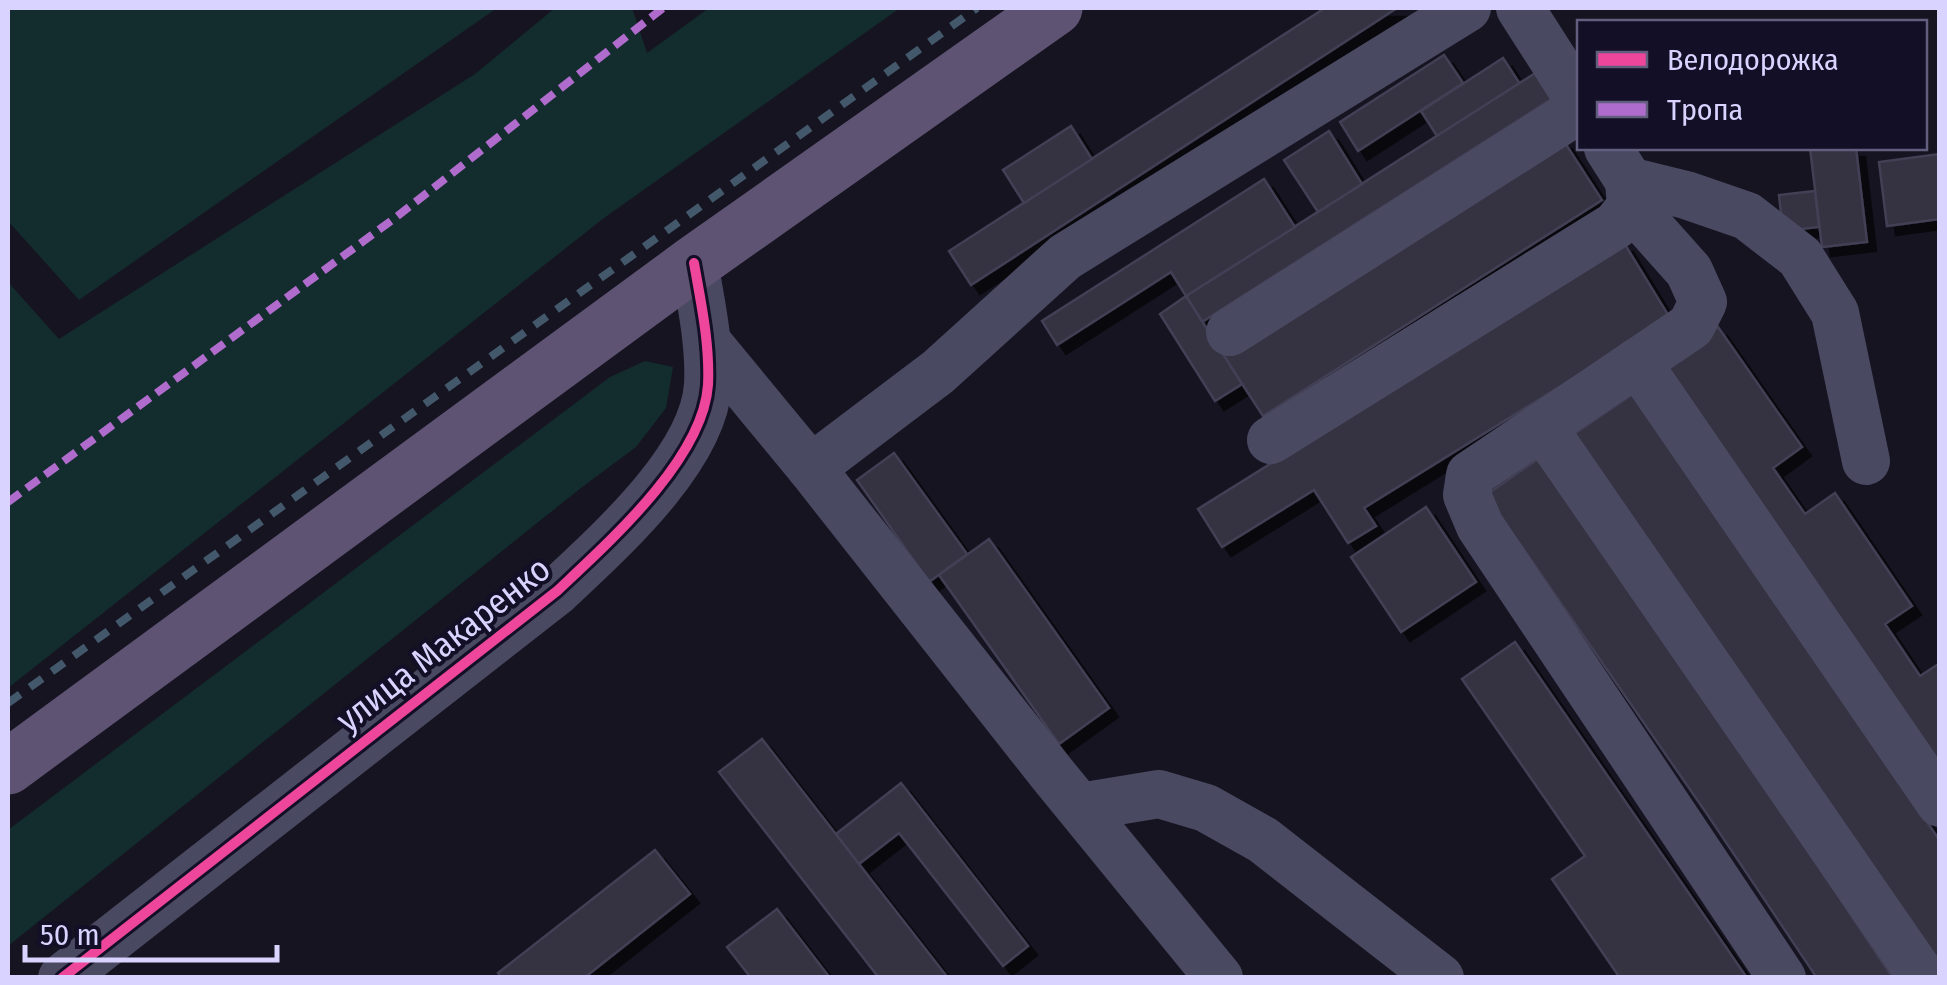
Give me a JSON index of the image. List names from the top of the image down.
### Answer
{
  "streets": {
    "street": ["улица Макаренко"]
  },
  "legend": ["Велодорожка", "Тропа"],
  "scale_bar": "50 m"
}
